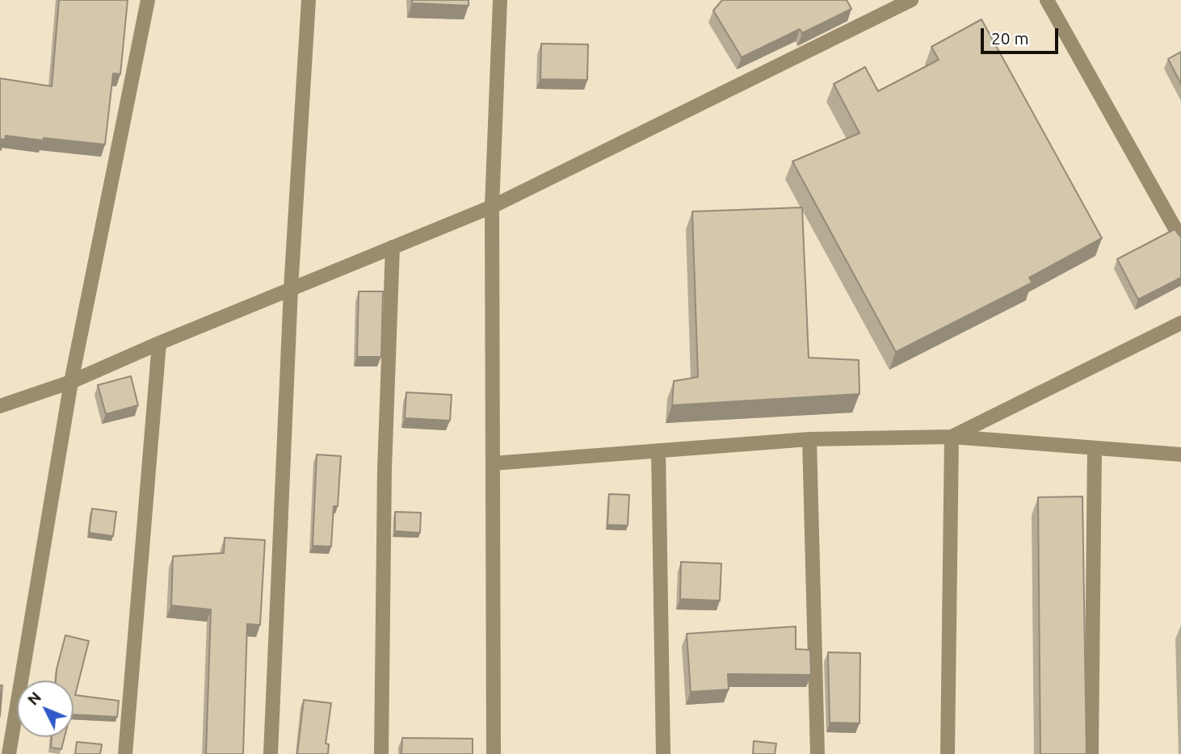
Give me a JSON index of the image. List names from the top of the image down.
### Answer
{
  "scale_bar": "20 m",
  "north": "top left"
}
